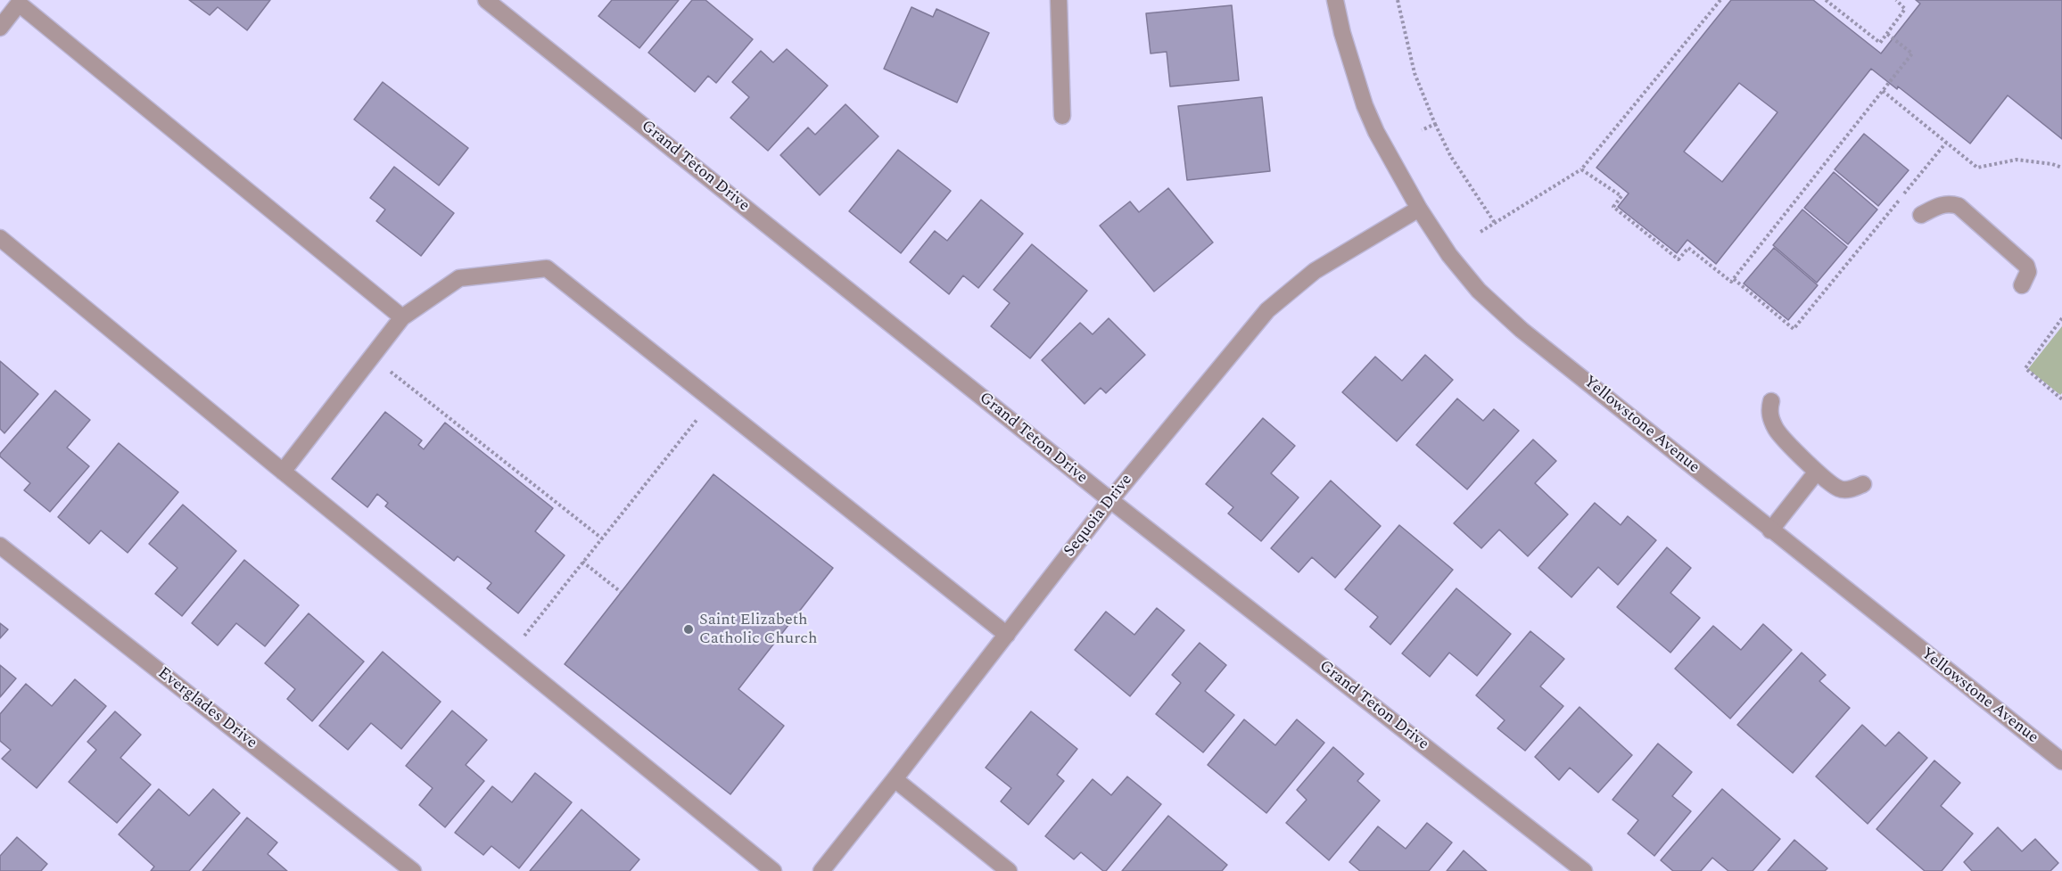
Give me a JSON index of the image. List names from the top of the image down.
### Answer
{
  "streets": {
    "street": [
      "Grand Teton Drive",
      "Yellowstone Avenue",
      "Sequoia Drive",
      "Everglades Drive"
    ]
  },
  "crossings": [
    ["Grand Teton Drive", "Sequoia Drive"],
    ["Yellowstone Avenue", "Sequoia Drive"]
  ],
  "places": ["Saint Elizabeth Catholic Church"]
}
